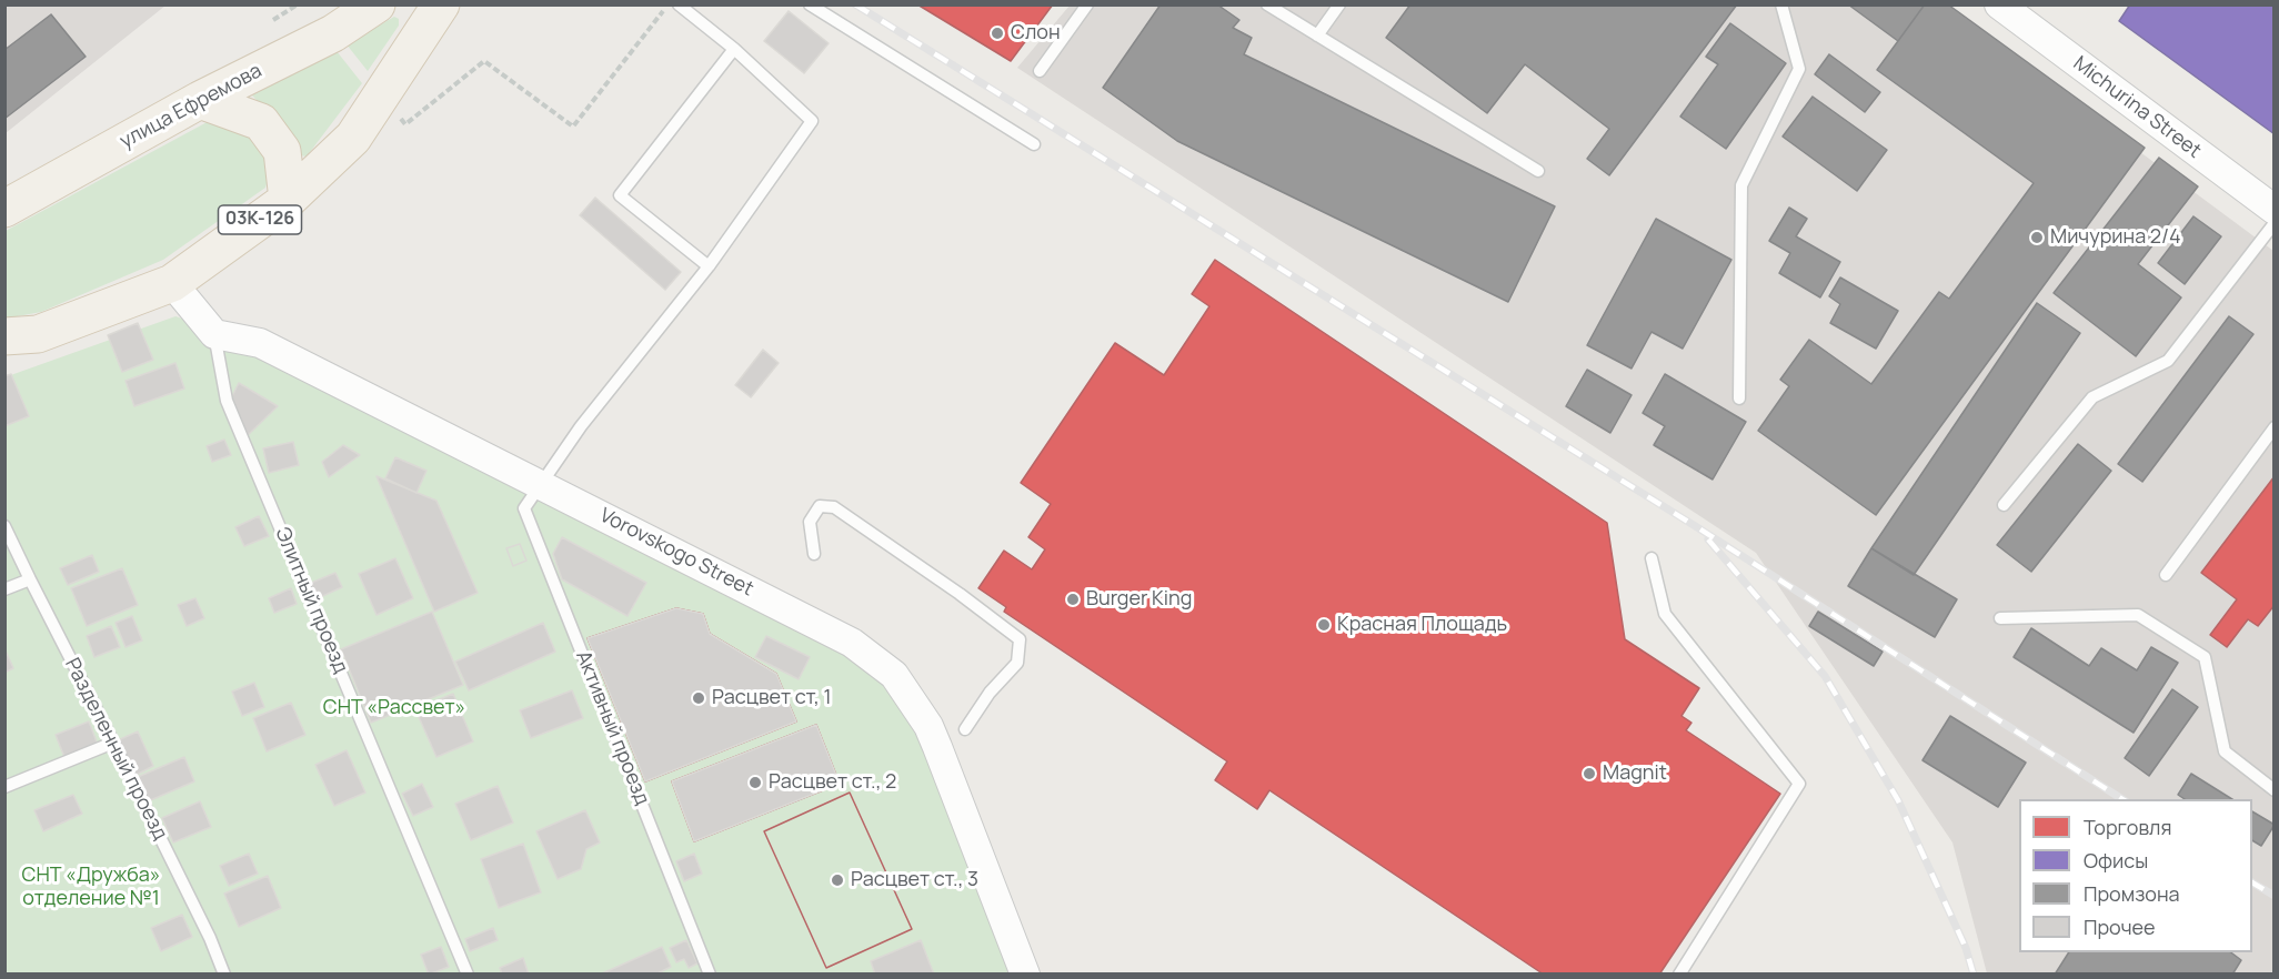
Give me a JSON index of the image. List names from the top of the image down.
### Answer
{
  "streets": {
    "main road": ["улица Ефремова", "03К-126"],
    "street": ["Michurina Street", "Vorovskogo Street"],
    "lane": ["Элитный проезд", "Активный проезд", "Разделенный проезд"]
  },
  "crossings": [
    ["улица Ефремова", "03К-126"],
    ["Vorovskogo Street", "Элитный проезд"],
    ["Vorovskogo Street", "Активный проезд"]
  ],
  "parks": ["СНТ «Рассвет»", "СНТ «Дружба» отделение №1"],
  "places": [
    "Слон",
    "Мичурина 2/4",
    "Burger King",
    "Красная Площадь",
    "Расцвет ст, 1",
    "Magnit",
    "Расцвет ст., 2",
    "Расцвет ст., 3"
  ],
  "legend": [
    "Торговля",
    "Офисы",
    "Промзона",
    "Прочее"
  ]
}
